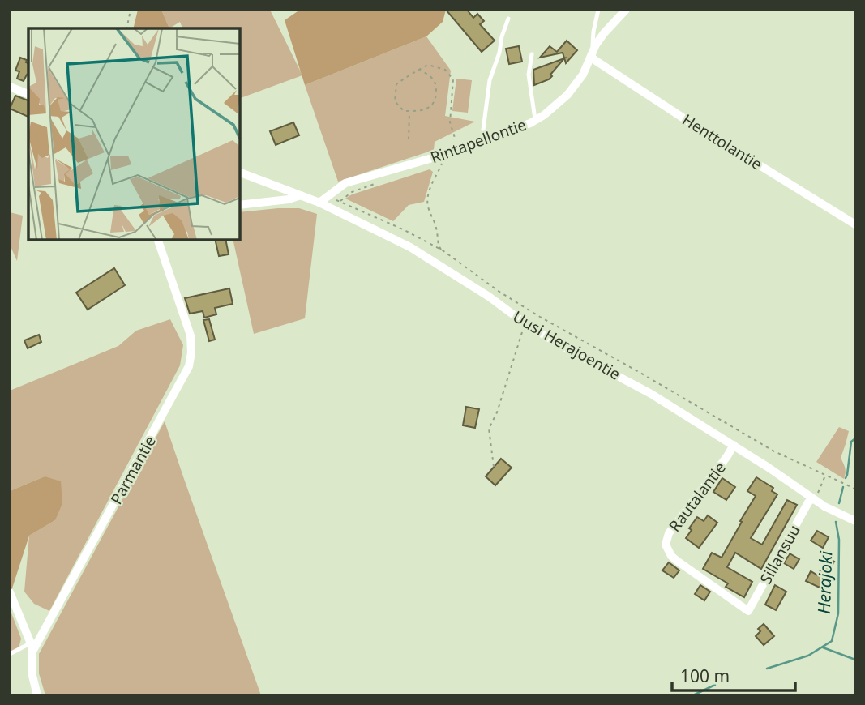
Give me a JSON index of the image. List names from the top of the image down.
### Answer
{
  "streets": {
    "street": [
      "Rintapellontie",
      "Henttolantie",
      "Uusi Herajoentie",
      "Parmantie",
      "Rautalantie",
      "Sillansuu"
    ]
  },
  "crossings": [
    ["Rintapellontie", "Henttolantie"],
    ["Rintapellontie", "Uusi Herajoentie"],
    ["Uusi Herajoentie", "Rautalantie"],
    ["Uusi Herajoentie", "Sillansuu"],
    ["Rautalantie", "Sillansuu"]
  ],
  "water": ["Herajoki"],
  "scale_bar": "100 m"
}
